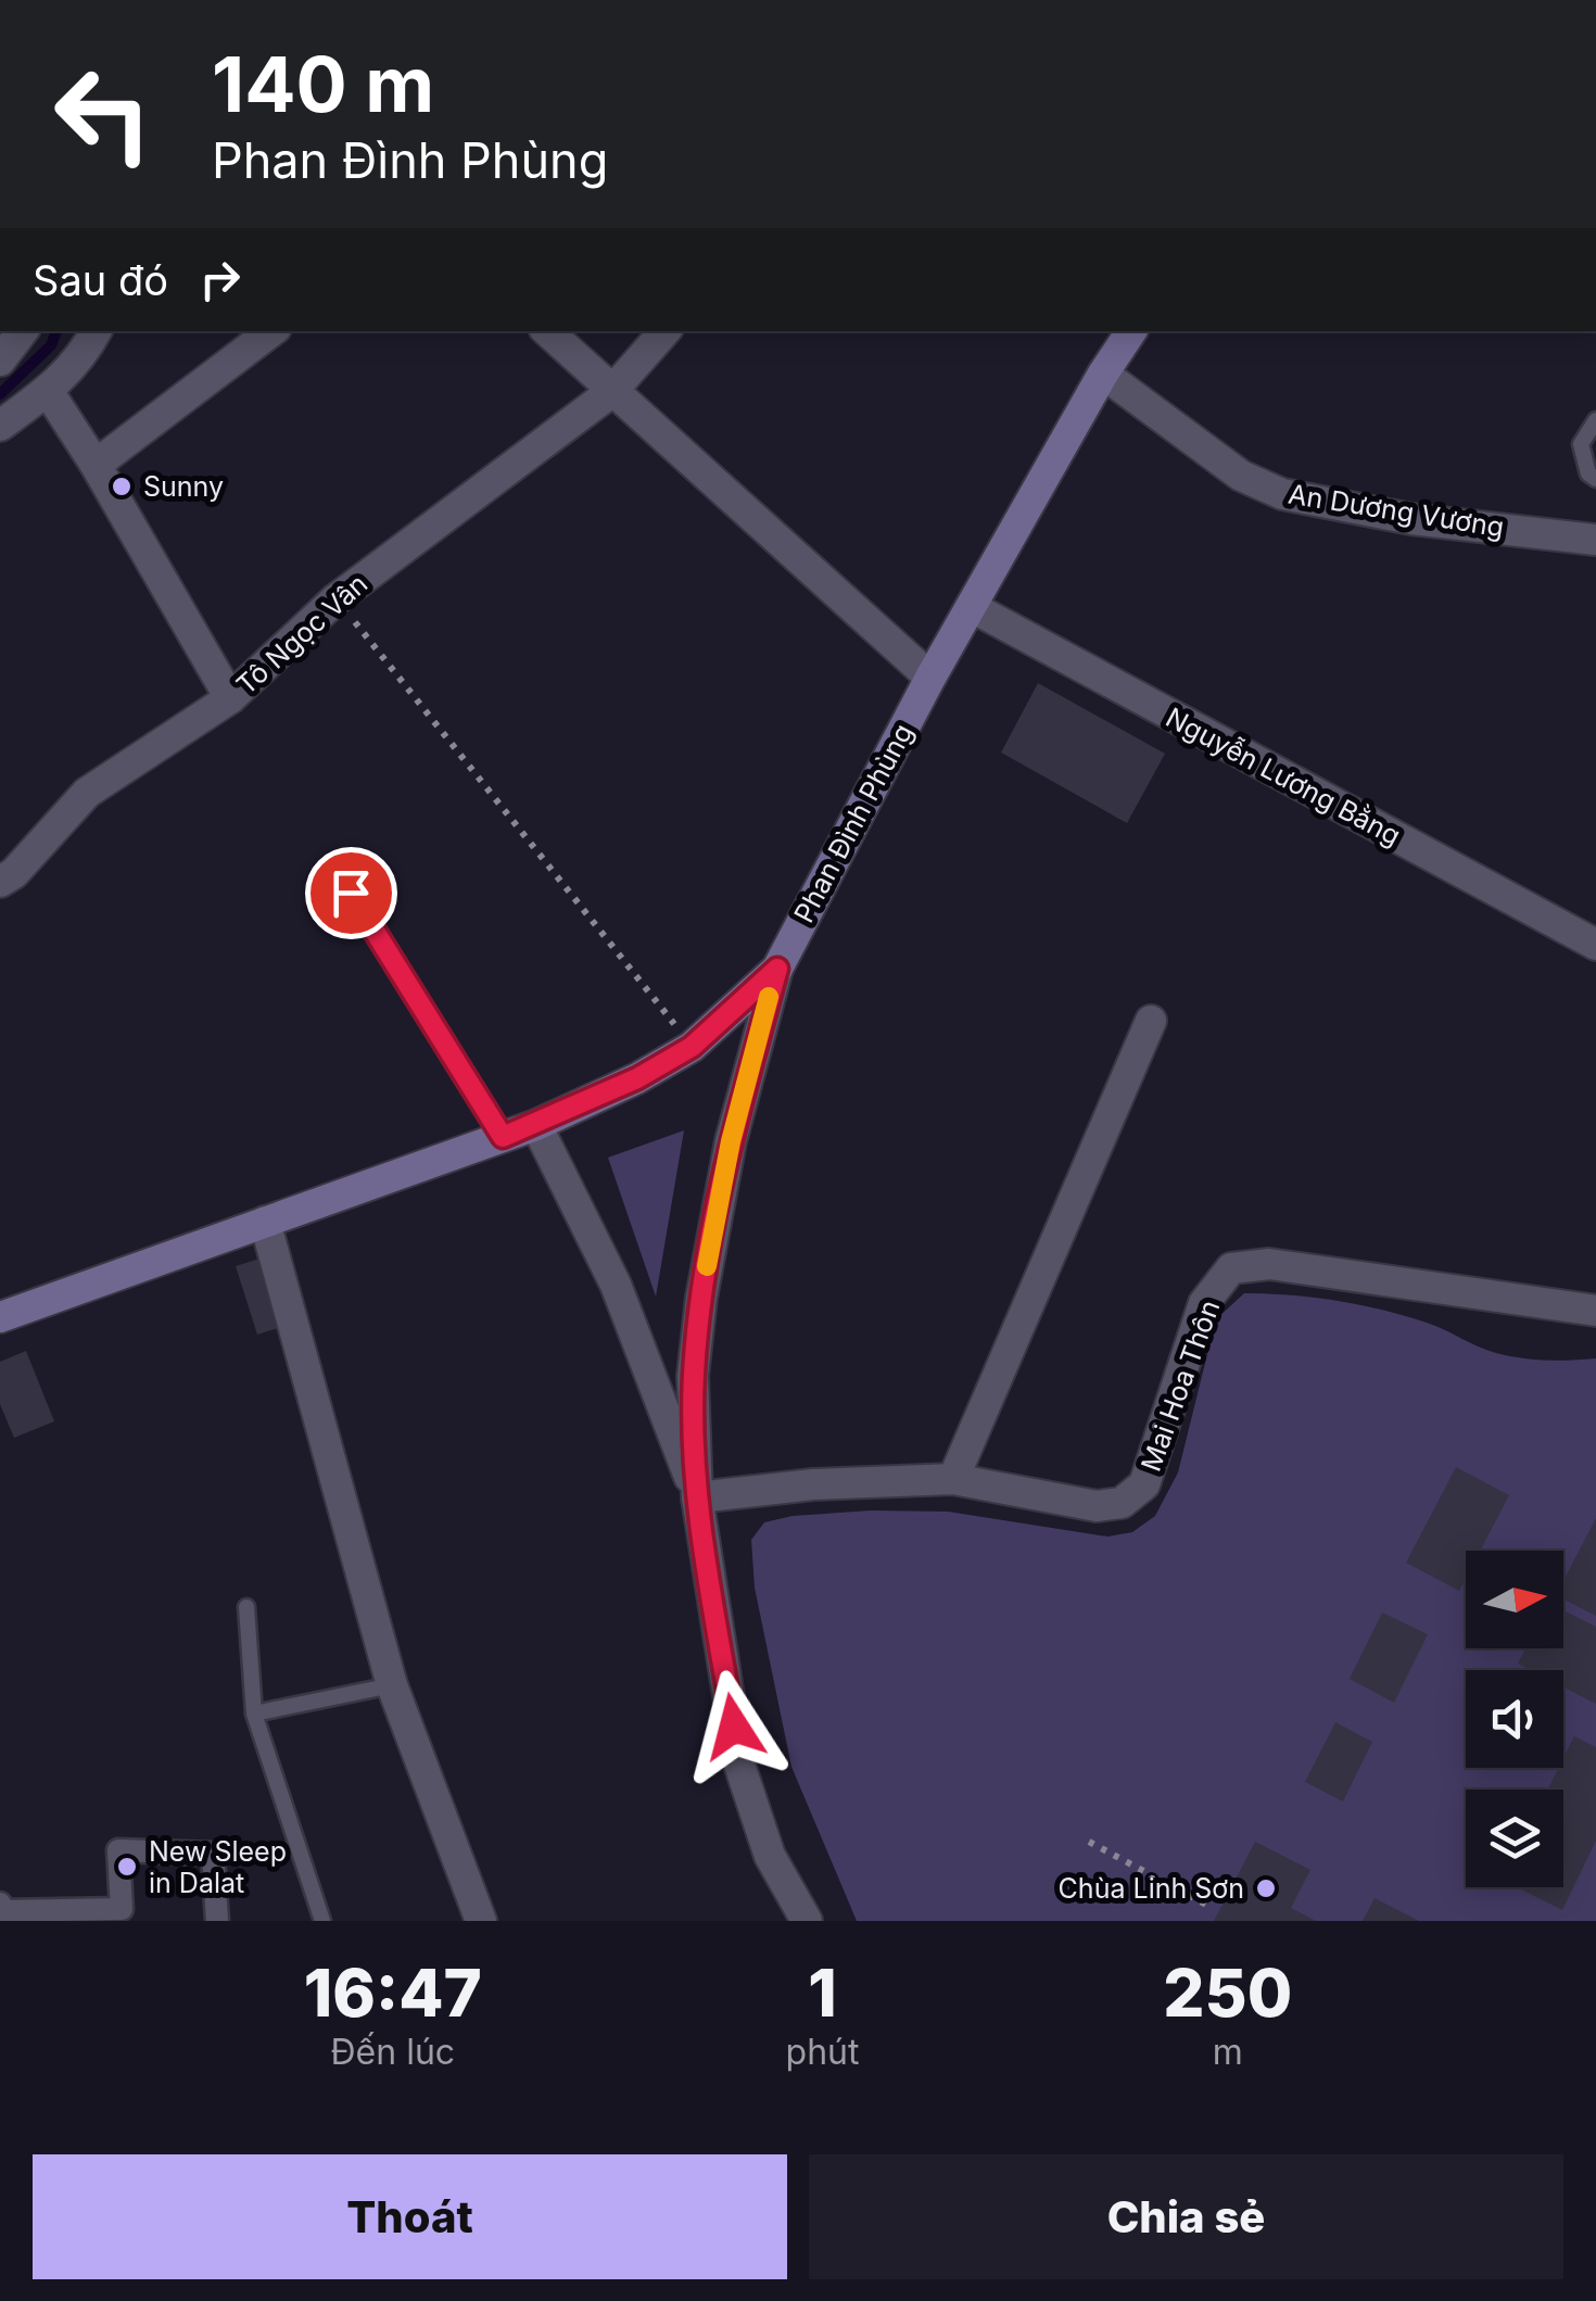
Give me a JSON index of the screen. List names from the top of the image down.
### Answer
{
  "streets": {
    "main road": ["Phan Đình Phùng"],
    "street": [
      "An Dương Vương",
      "Tô Ngọc Vân",
      "Nguyễn Lương Bằng",
      "Mai Hoa Thôn"
    ]
  },
  "crossings": [
    ["An Dương Vương", "Phan Đình Phùng"],
    ["Nguyễn Lương Bằng", "Phan Đình Phùng"]
  ],
  "places": ["Sunny", "New Sleep in Dalat", "Chùa Linh Sơn"],
  "north": "right",
  "page": {
    "turn": ["140 m", "Phan Đình Phùng"],
    "then": "Sau đó",
    "eta": [
      "16:47",
      "Đến lúc",
      "1",
      "phút",
      "250",
      "m"
    ],
    "buttons": ["Thoát", "Chia sẻ"]
  }
}
